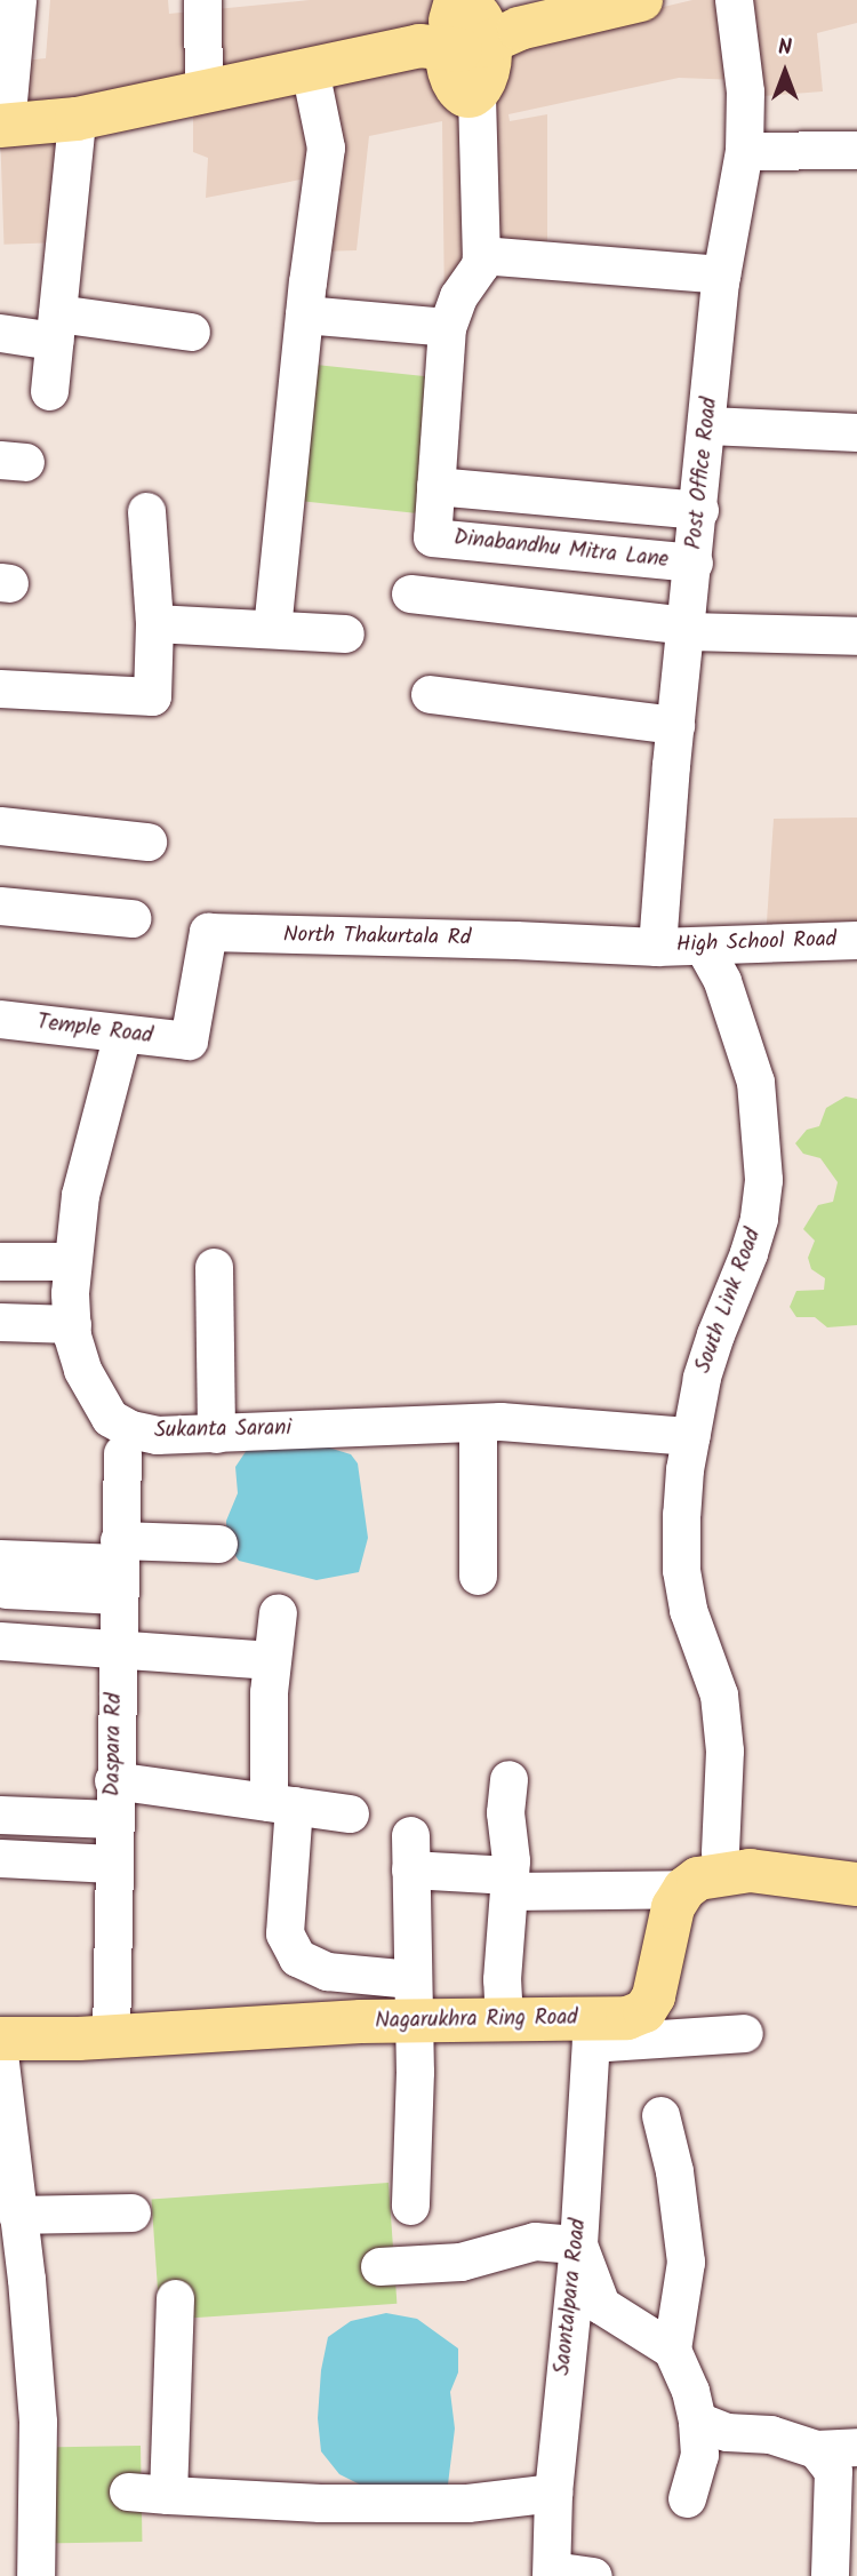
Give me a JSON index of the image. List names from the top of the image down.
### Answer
{
  "streets": {
    "main road": ["Nagarukhra Ring Road"],
    "street": [
      "Post Office Road",
      "Dinabandhu Mitra Lane",
      "North Thakurtala Rd",
      "High School Road",
      "Temple Road",
      "South Link Road",
      "Sukanta Sarani",
      "Daspara Rd",
      "Saontalpara Road"
    ]
  },
  "crossings": [
    ["Post Office Road", "Dinabandhu Mitra Lane"],
    ["Post Office Road", "North Thakurtala Rd"],
    ["Post Office Road", "High School Road"],
    ["North Thakurtala Rd", "High School Road"],
    ["North Thakurtala Rd", "Temple Road"],
    ["High School Road", "South Link Road"],
    ["South Link Road", "Sukanta Sarani"],
    ["South Link Road", "Nagarukhra Ring Road"],
    ["Daspara Rd", "Nagarukhra Ring Road"],
    ["Nagarukhra Ring Road", "Saontalpara Road"]
  ],
  "north": "top"
}
